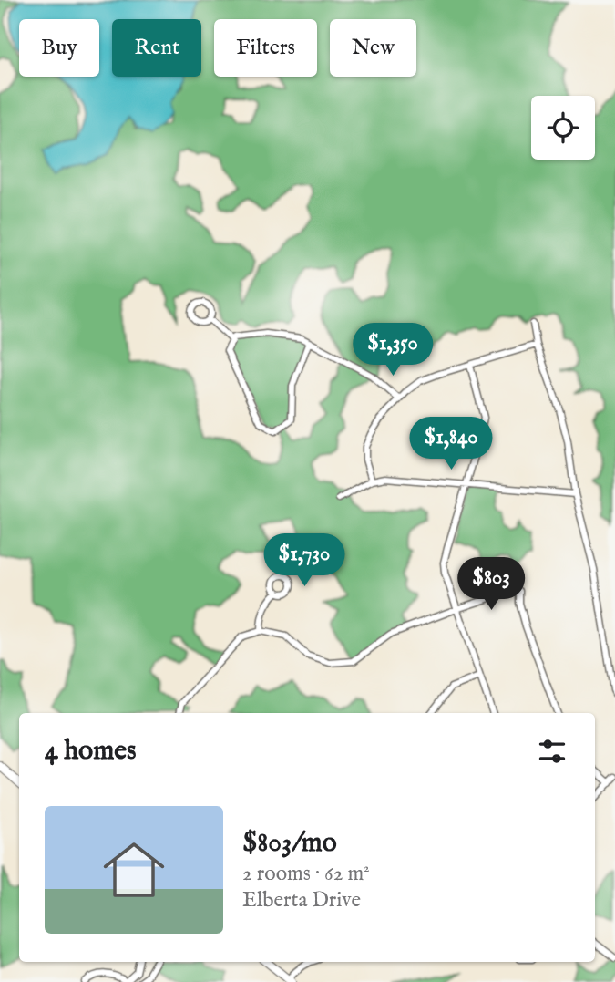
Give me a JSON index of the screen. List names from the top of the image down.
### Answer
{
  "page": {
    "chip": [
      "Buy",
      "Rent",
      "Filters",
      "New"
    ],
    "price": [
      "$1,350",
      "$1,840",
      "$1,730",
      "$803"
    ],
    "heading": "4 homes",
    "list": [
      {
        "name": "$803/mo",
        "note": "2 rooms · 62 m² · Elberta Drive"
      }
    ]
  }
}
